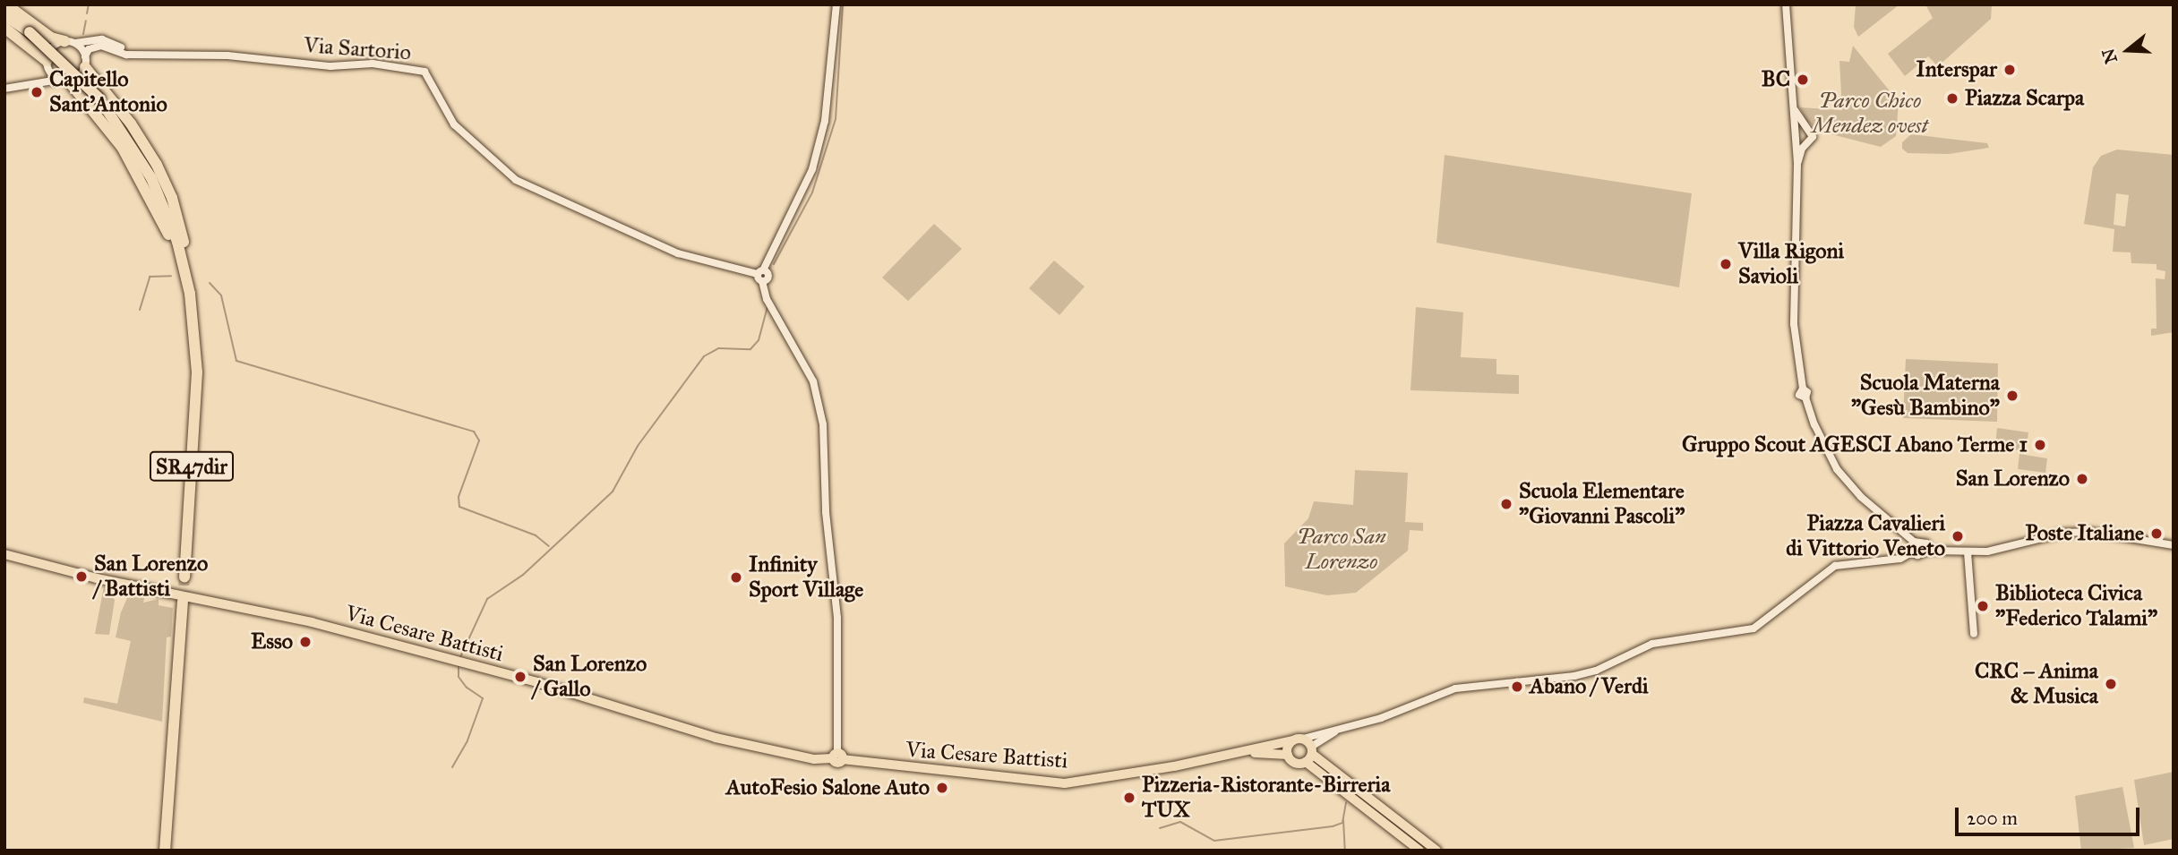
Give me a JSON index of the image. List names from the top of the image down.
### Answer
{
  "streets": {
    "highway": ["SR47dir"],
    "main road": ["Via Cesare Battisti"],
    "street": ["Via Sartorio"]
  },
  "parks": ["Parco Chico Mendez ovest", "Parco San Lorenzo"],
  "places": [
    "Interspar",
    "BC",
    "Capitello Sant'Antonio",
    "Piazza Scarpa",
    "Villa Rigoni Savioli",
    "Scuola Materna \"Gesù Bambino\"",
    "Gruppo Scout AGESCI Abano Terme 1",
    "San Lorenzo",
    "Scuola Elementare \"Giovanni Pascoli\"",
    "Poste Italiane",
    "Piazza Cavalieri di Vittorio Veneto",
    "San Lorenzo / Battisti",
    "Infinity Sport Village",
    "Biblioteca Civica \"Federico Talami\"",
    "Esso",
    "San Lorenzo / Gallo",
    "CRC – Anima & Musica",
    "Abano / Verdi",
    "AutoFesio Salone Auto",
    "Pizzeria-Ristorante-Birreria TUX"
  ],
  "scale_bar": "200 m",
  "north": "left"
}
